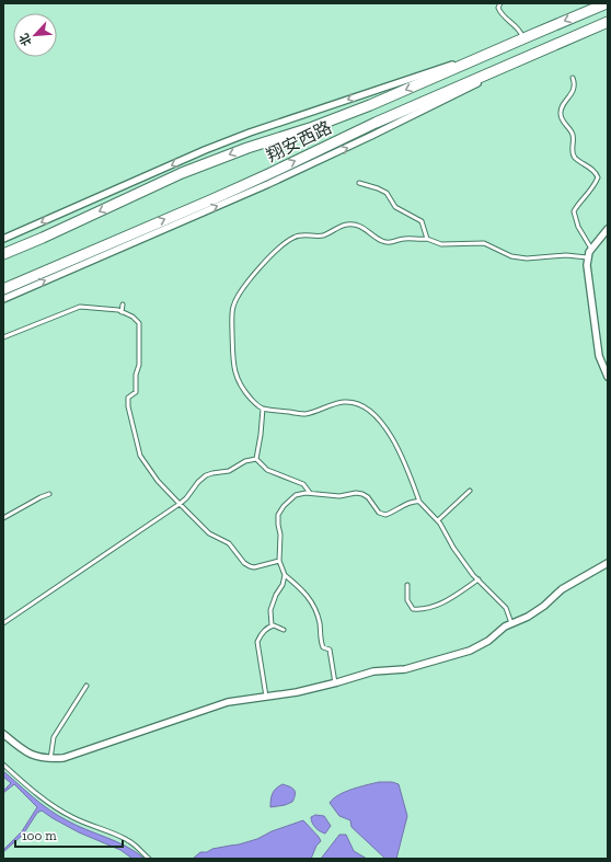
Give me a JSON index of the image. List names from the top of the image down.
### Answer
{
  "streets": {
    "main road": ["翔安西路"]
  },
  "scale_bar": "100 m",
  "north": "bottom left"
}
